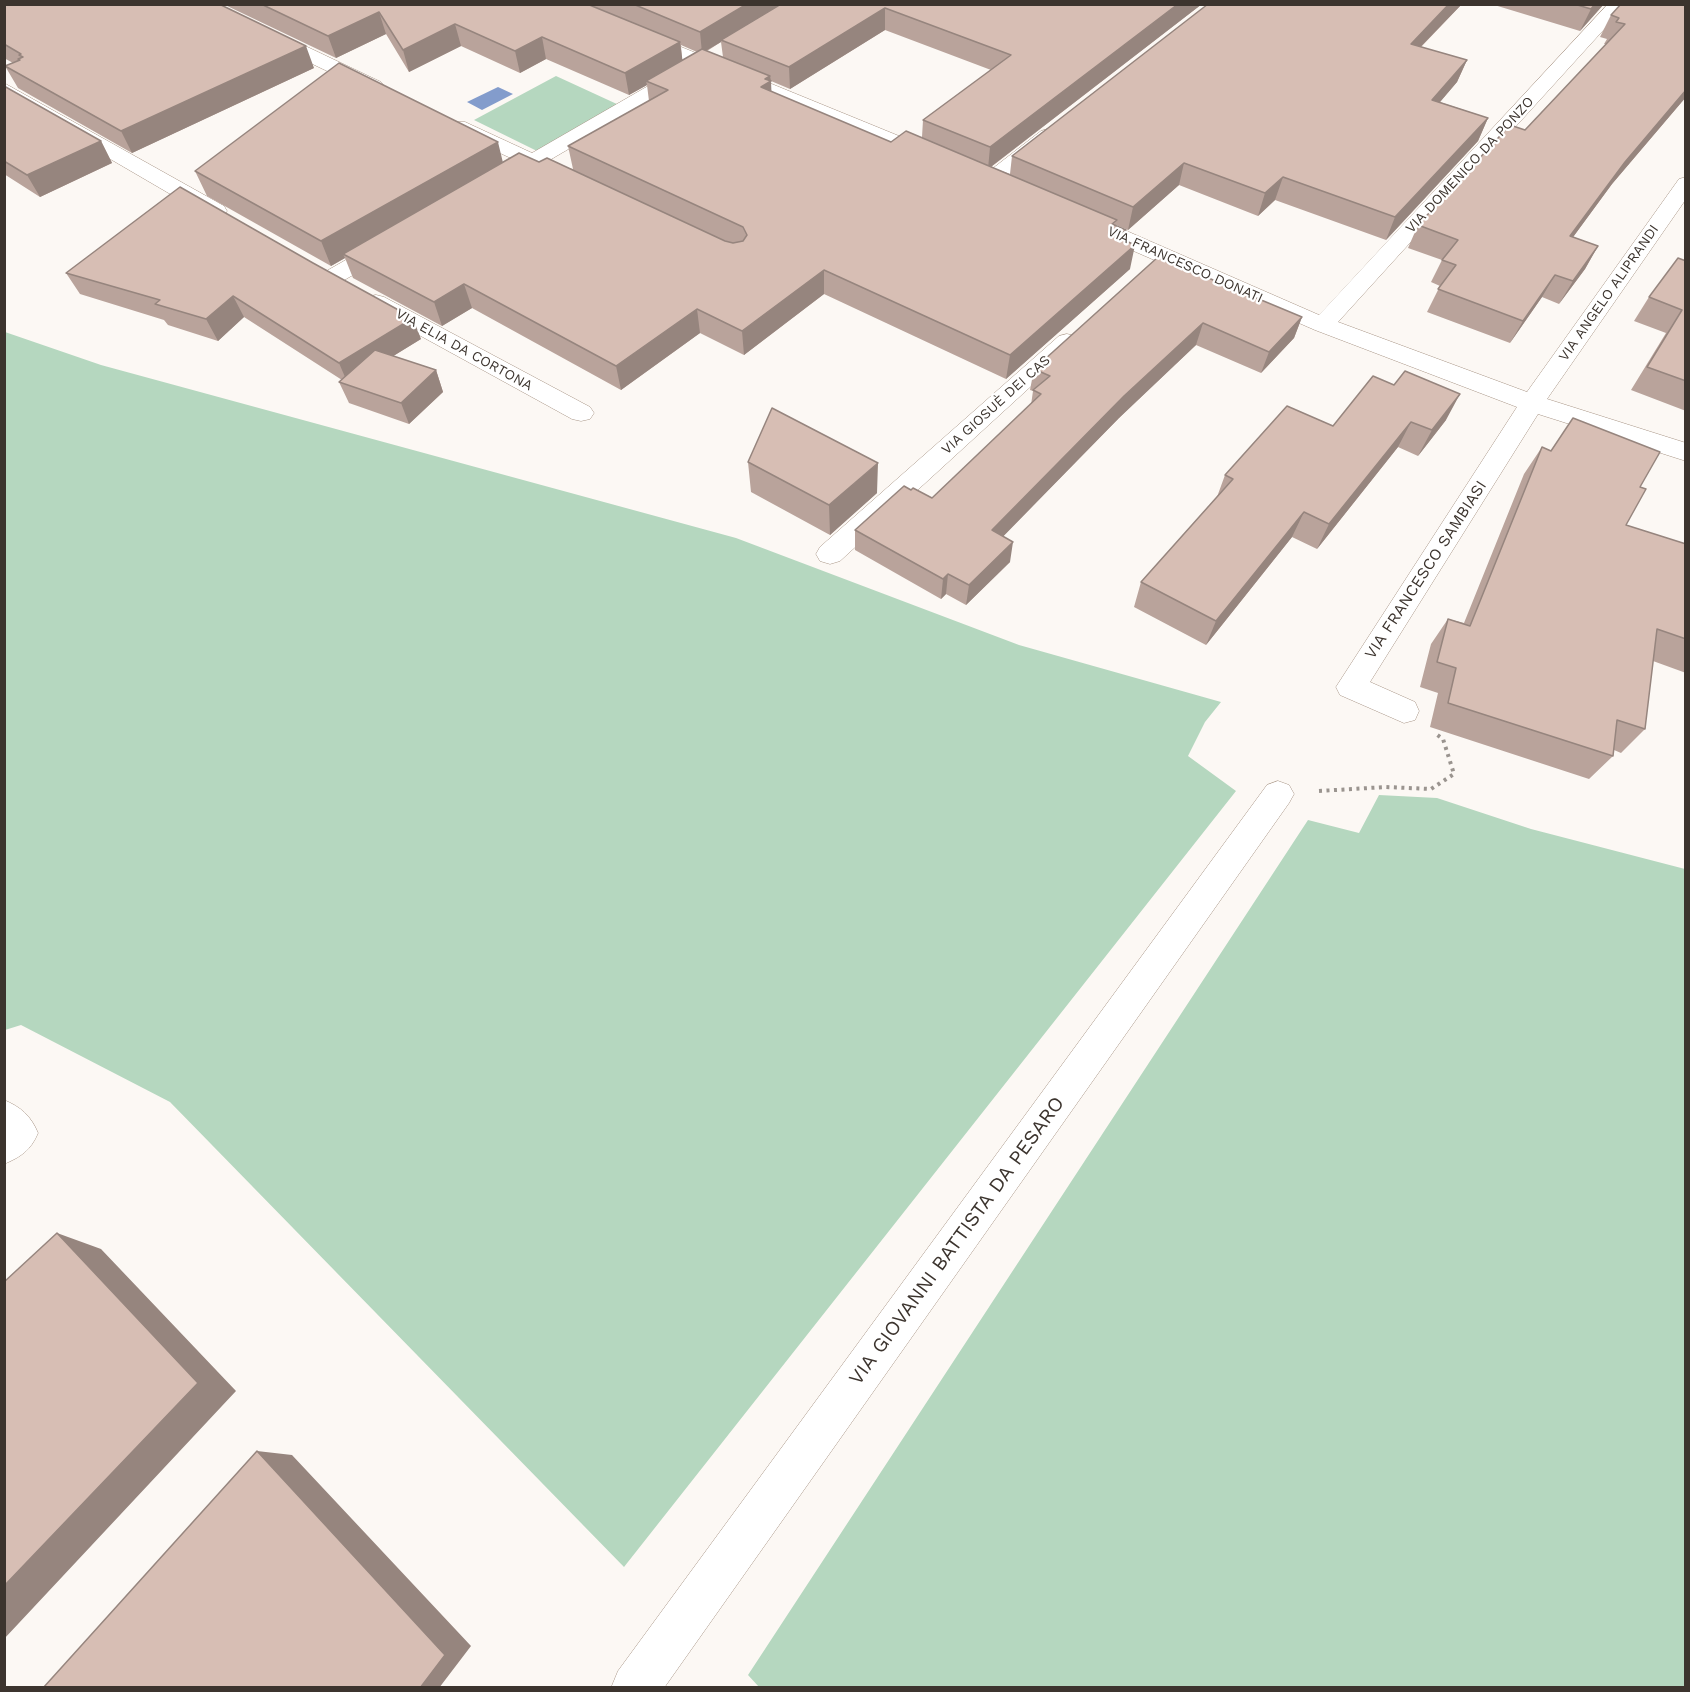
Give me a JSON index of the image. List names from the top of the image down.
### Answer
{
  "streets": {
    "street": [
      "VIA DOMENICO DA PONZO",
      "VIA FRANCESCO DONATI",
      "VIA ANGELO ALIPRANDI",
      "VIA ELIA DA CORTONA",
      "VIA GIOSUÈ DEI CAS",
      "VIA FRANCESCO SAMBIASI",
      "VIA GIOVANNI BATTISTA DA PESARO"
    ]
  },
  "crossings": [
    ["VIA DOMENICO DA PONZO", "VIA FRANCESCO DONATI"],
    ["VIA FRANCESCO DONATI", "VIA ANGELO ALIPRANDI"],
    ["VIA FRANCESCO DONATI", "VIA FRANCESCO SAMBIASI"],
    ["VIA ANGELO ALIPRANDI", "VIA FRANCESCO SAMBIASI"]
  ]
}
